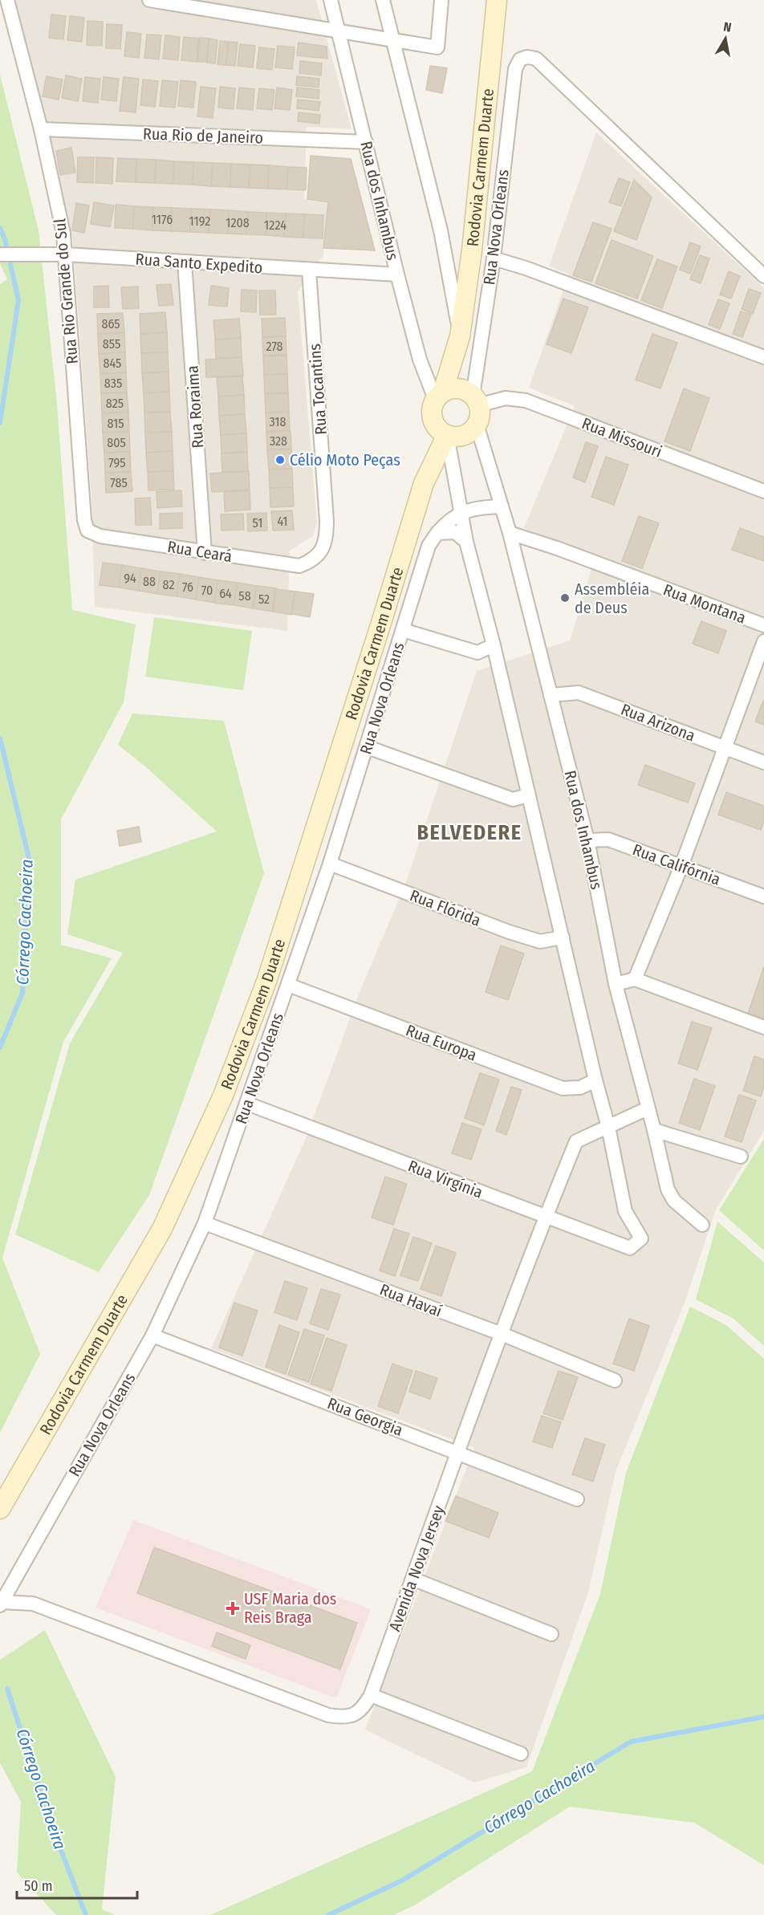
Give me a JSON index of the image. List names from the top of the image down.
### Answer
{
  "streets": {
    "street": [
      "Rua Rio de Janeiro",
      "Rodovia Carmem Duarte",
      "Rua dos Inhambus",
      "Rua Nova Orleans",
      "Rua Santo Expedito",
      "Rua Rio Grande do Sul",
      "Rua Tocantins",
      "Rua Roraima",
      "Rua Missouri",
      "Rua Ceará",
      "Rua Montana",
      "Rua Arizona",
      "Rua Califórnia",
      "Rua Flórida",
      "Rua Europa",
      "Rua Virgínia",
      "Rua Havaí",
      "Rua Georgia",
      "Avenida Nova Jersey"
    ]
  },
  "crossings": [
    ["Rua Rio de Janeiro", "Rua dos Inhambus"],
    ["Rua Rio de Janeiro", "Rua Rio Grande do Sul"],
    ["Rodovia Carmem Duarte", "Rua dos Inhambus"],
    ["Rodovia Carmem Duarte", "Rua Nova Orleans"],
    ["Rodovia Carmem Duarte", "Rua Missouri"],
    ["Rua dos Inhambus", "Rua Nova Orleans"],
    ["Rua dos Inhambus", "Rua Santo Expedito"],
    ["Rua dos Inhambus", "Rua Missouri"],
    ["Rua dos Inhambus", "Rua Montana"],
    ["Rua dos Inhambus", "Rua Arizona"],
    ["Rua dos Inhambus", "Rua Califórnia"],
    ["Rua dos Inhambus", "Avenida Nova Jersey"],
    ["Rua Nova Orleans", "Rua Missouri"],
    ["Rua Nova Orleans", "Rua Flórida"],
    ["Rua Nova Orleans", "Rua Europa"],
    ["Rua Nova Orleans", "Rua Virgínia"],
    ["Rua Nova Orleans", "Rua Havaí"],
    ["Rua Nova Orleans", "Rua Georgia"],
    ["Rua Nova Orleans", "Avenida Nova Jersey"],
    ["Rua Santo Expedito", "Rua Rio Grande do Sul"],
    ["Rua Santo Expedito", "Rua Tocantins"],
    ["Rua Santo Expedito", "Rua Roraima"],
    ["Rua Rio Grande do Sul", "Rua Ceará"],
    ["Rua Tocantins", "Rua Ceará"],
    ["Rua Roraima", "Rua Ceará"],
    ["Rua Virgínia", "Avenida Nova Jersey"],
    ["Rua Havaí", "Avenida Nova Jersey"],
    ["Rua Georgia", "Avenida Nova Jersey"]
  ],
  "districts": ["BELVEDERE"],
  "water": ["Córrego Cachoeira"],
  "places": {
    "other": ["Célio Moto Peças", "Assembléia de Deus"],
    "health": ["USF Maria dos Reis Braga"]
  },
  "house_numbers": [
    "1176",
    "1192",
    "1208",
    "1224",
    "865",
    "855",
    "278",
    "845",
    "835",
    "825",
    "318",
    "815",
    "328",
    "805",
    "795",
    "785",
    "41",
    "51",
    "94",
    "88",
    "82",
    "76",
    "70",
    "64",
    "58",
    "52"
  ],
  "scale_bar": "50 m",
  "north": "top"
}
